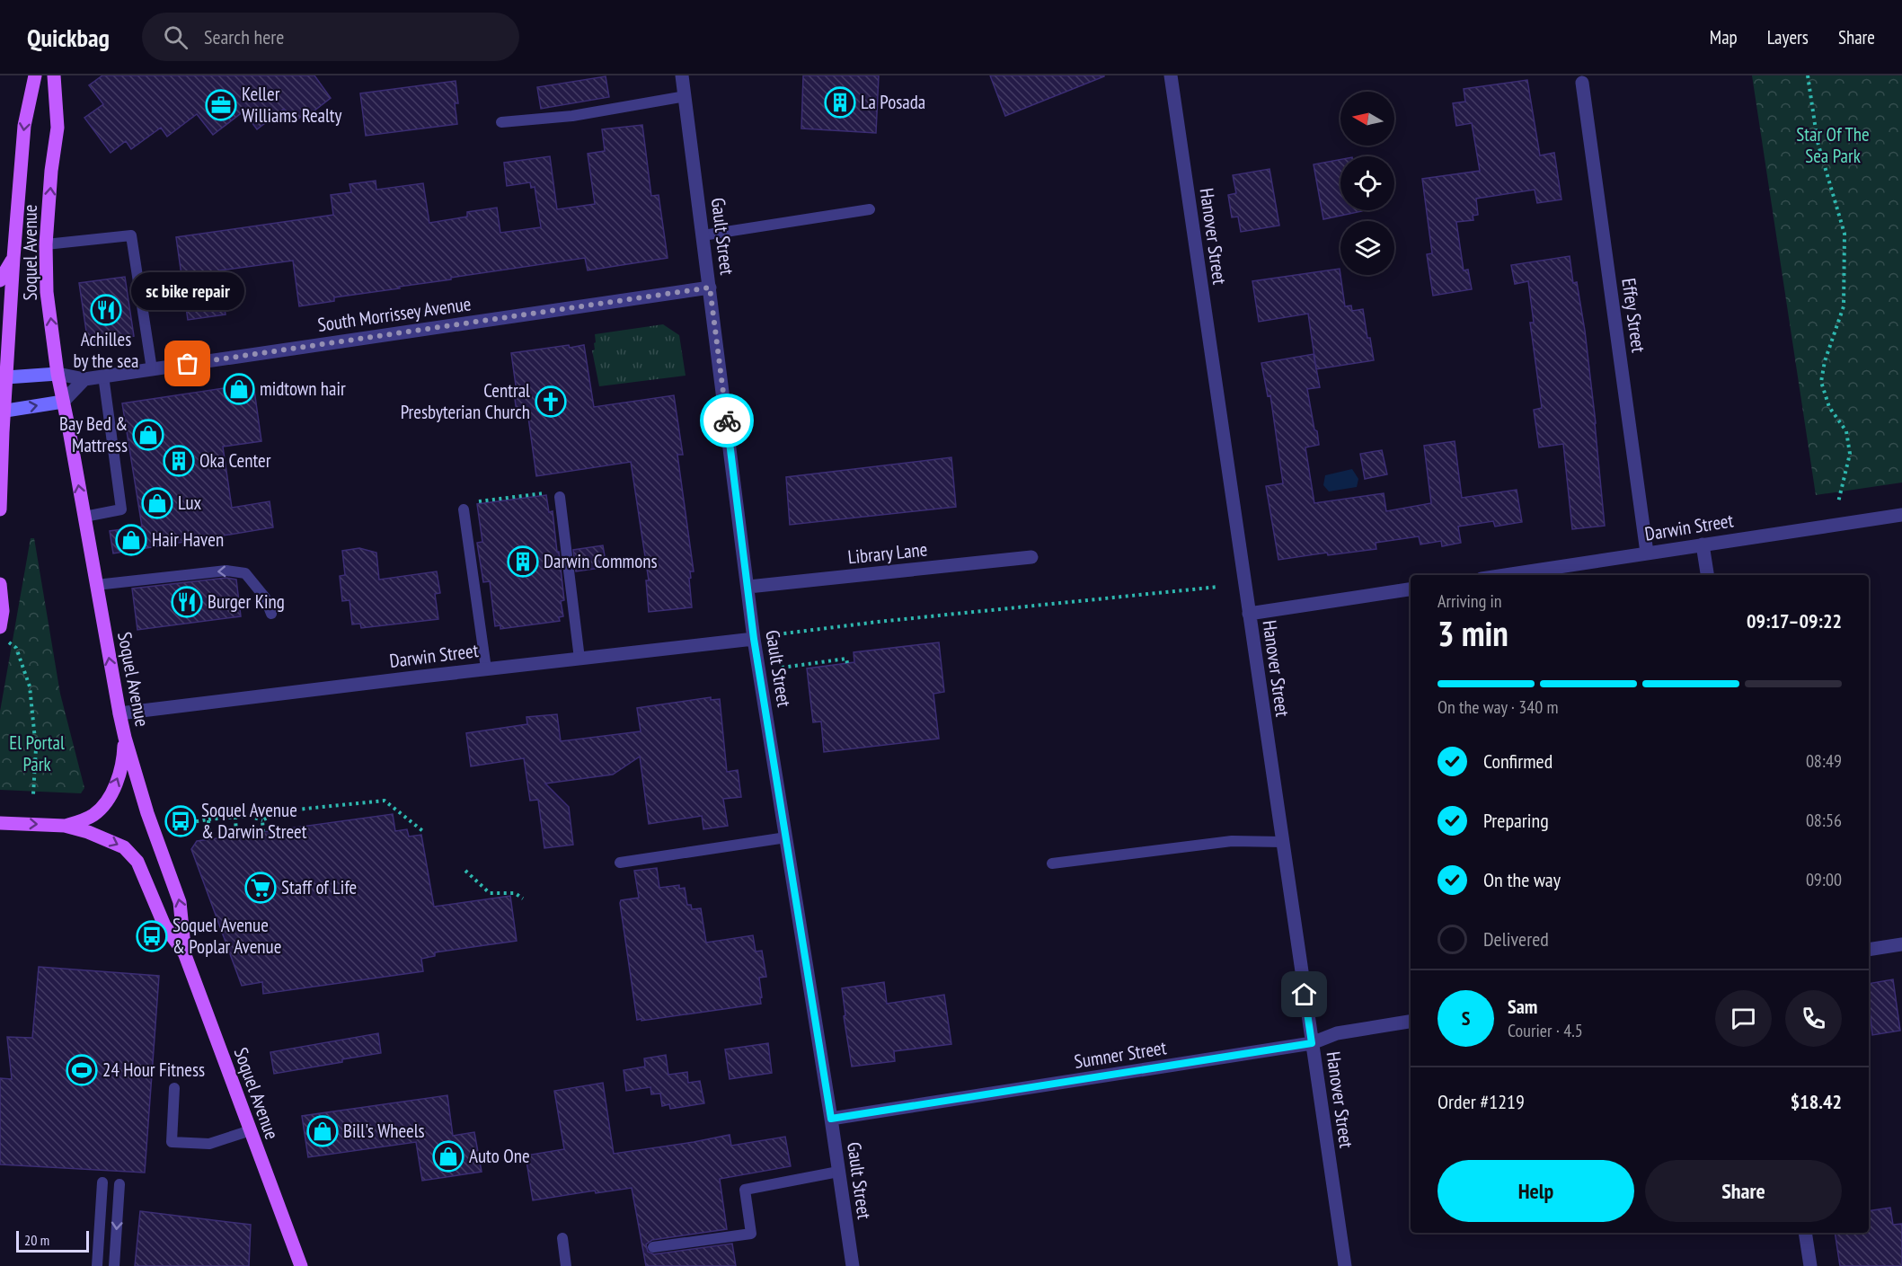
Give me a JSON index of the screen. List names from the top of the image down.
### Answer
{
  "streets": {
    "main road": ["Soquel Avenue"],
    "street": [
      "Gault Street",
      "Hanover Street",
      "South Morrissey Avenue",
      "Effey Street",
      "Darwin Street",
      "Library Lane",
      "Sumner Street"
    ]
  },
  "crossings": [
    ["Gault Street", "South Morrissey Avenue"],
    ["Gault Street", "Darwin Street"],
    ["Gault Street", "Library Lane"],
    ["Gault Street", "Sumner Street"],
    ["Hanover Street", "Sumner Street"],
    ["Soquel Avenue", "South Morrissey Avenue"],
    ["Soquel Avenue", "Darwin Street"],
    ["Effey Street", "Darwin Street"]
  ],
  "parks": ["Star Of The Sea Park", "El Portal Park"],
  "places": {
    "building": ["La Posada", "Oka Center", "Darwin Commons"],
    "office": ["Keller Williams Realty"],
    "restaurant": ["Achilles by the sea", "Burger King"],
    "other": ["sc bike repair"],
    "shop": [
      "midtown hair",
      "Bay Bed & Mattress",
      "Lux",
      "Hair Haven",
      "Bill's Wheels",
      "Auto One"
    ],
    "church": ["Central Presbyterian Church"],
    "bus stop": ["Soquel Avenue & Darwin Street", "Soquel Avenue & Poplar Avenue"],
    "supermarket": ["Staff of Life"],
    "sports": ["24 Hour Fitness"]
  },
  "scale_bar": "20 m",
  "north": "left",
  "page": {
    "header": "Quickbag",
    "search": "Search here",
    "nav": ["Map", "Layers", "Share"],
    "bubble": "sc bike repair",
    "heading": ["3 min", "Arriving in", "09:17–09:22"],
    "panel": [
      "Sam",
      "Courier · 4.5",
      "Order #1219",
      "$18.42"
    ],
    "bar": "On the way · 340 m",
    "list": [
      ["Confirmed", "08:49"],
      ["Preparing", "08:56"],
      ["On the way", "09:00"],
      "Delivered"
    ],
    "round": "S",
    "buttons": ["Help", "Share"],
    "scale": "20 m"
  }
}
